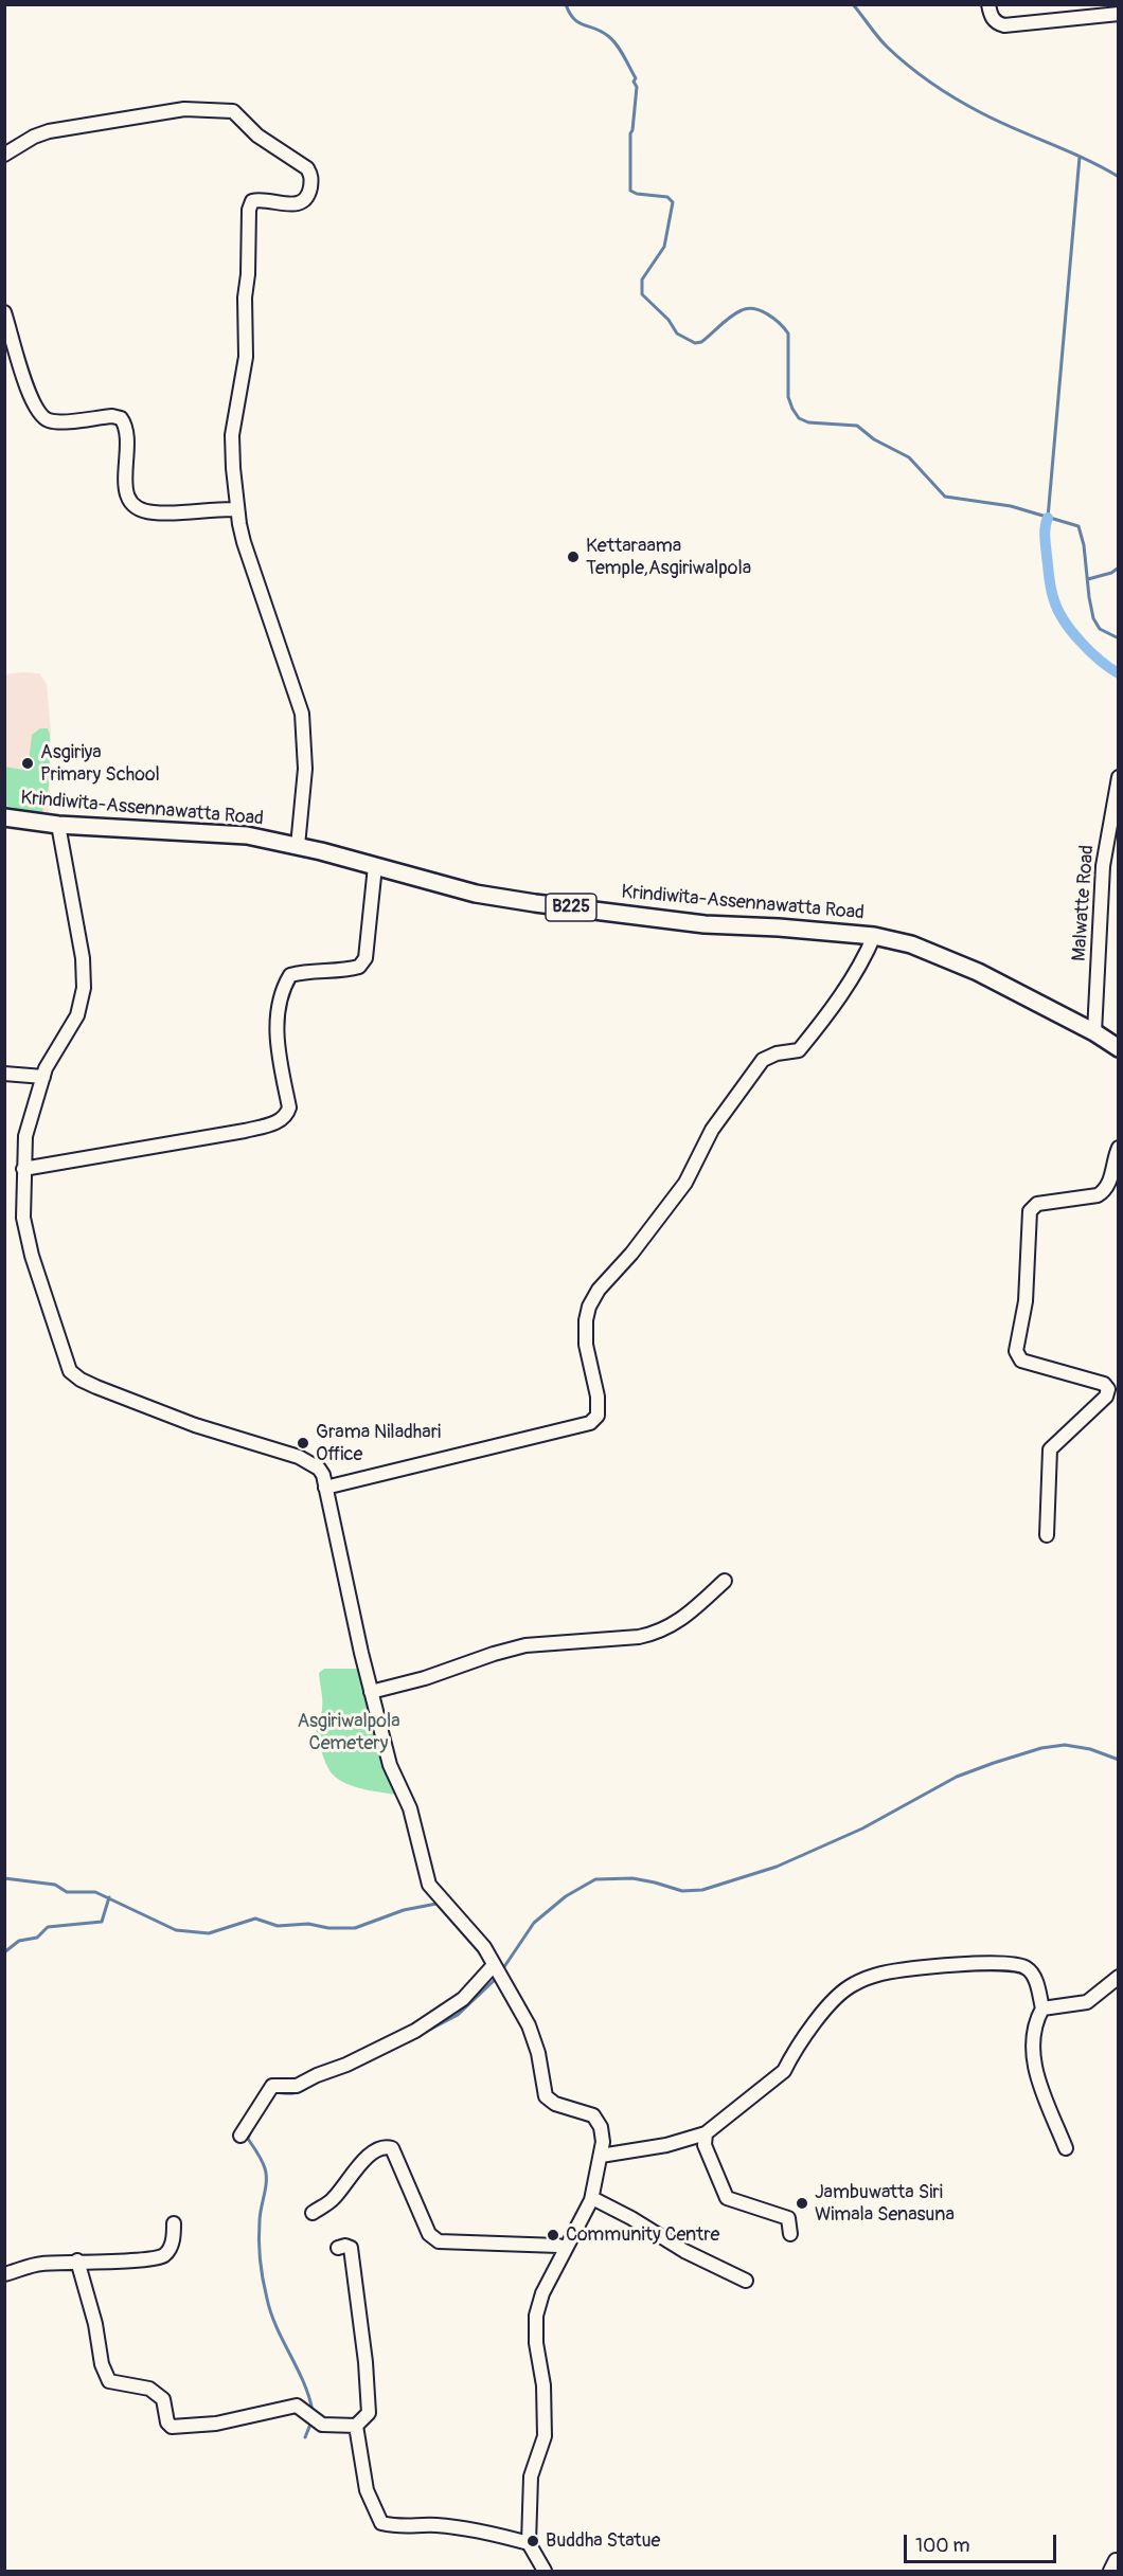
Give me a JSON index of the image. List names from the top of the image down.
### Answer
{
  "streets": {
    "main road": ["Krindiwita-Assennawatta Road", "B225"],
    "street": ["Malwatte Road"]
  },
  "crossings": [
    ["Krindiwita-Assennawatta Road", "Malwatte Road"]
  ],
  "parks": ["Asgiriwalpola Cemetery"],
  "places": [
    "Kettaraama Temple,Asgiriwalpola",
    "Asgiriya Primary School",
    "Grama Niladhari Office",
    "Jambuwatta Siri Wimala Senasuna",
    "Community Centre",
    "Buddha Statue"
  ],
  "scale_bar": "100 m"
}
